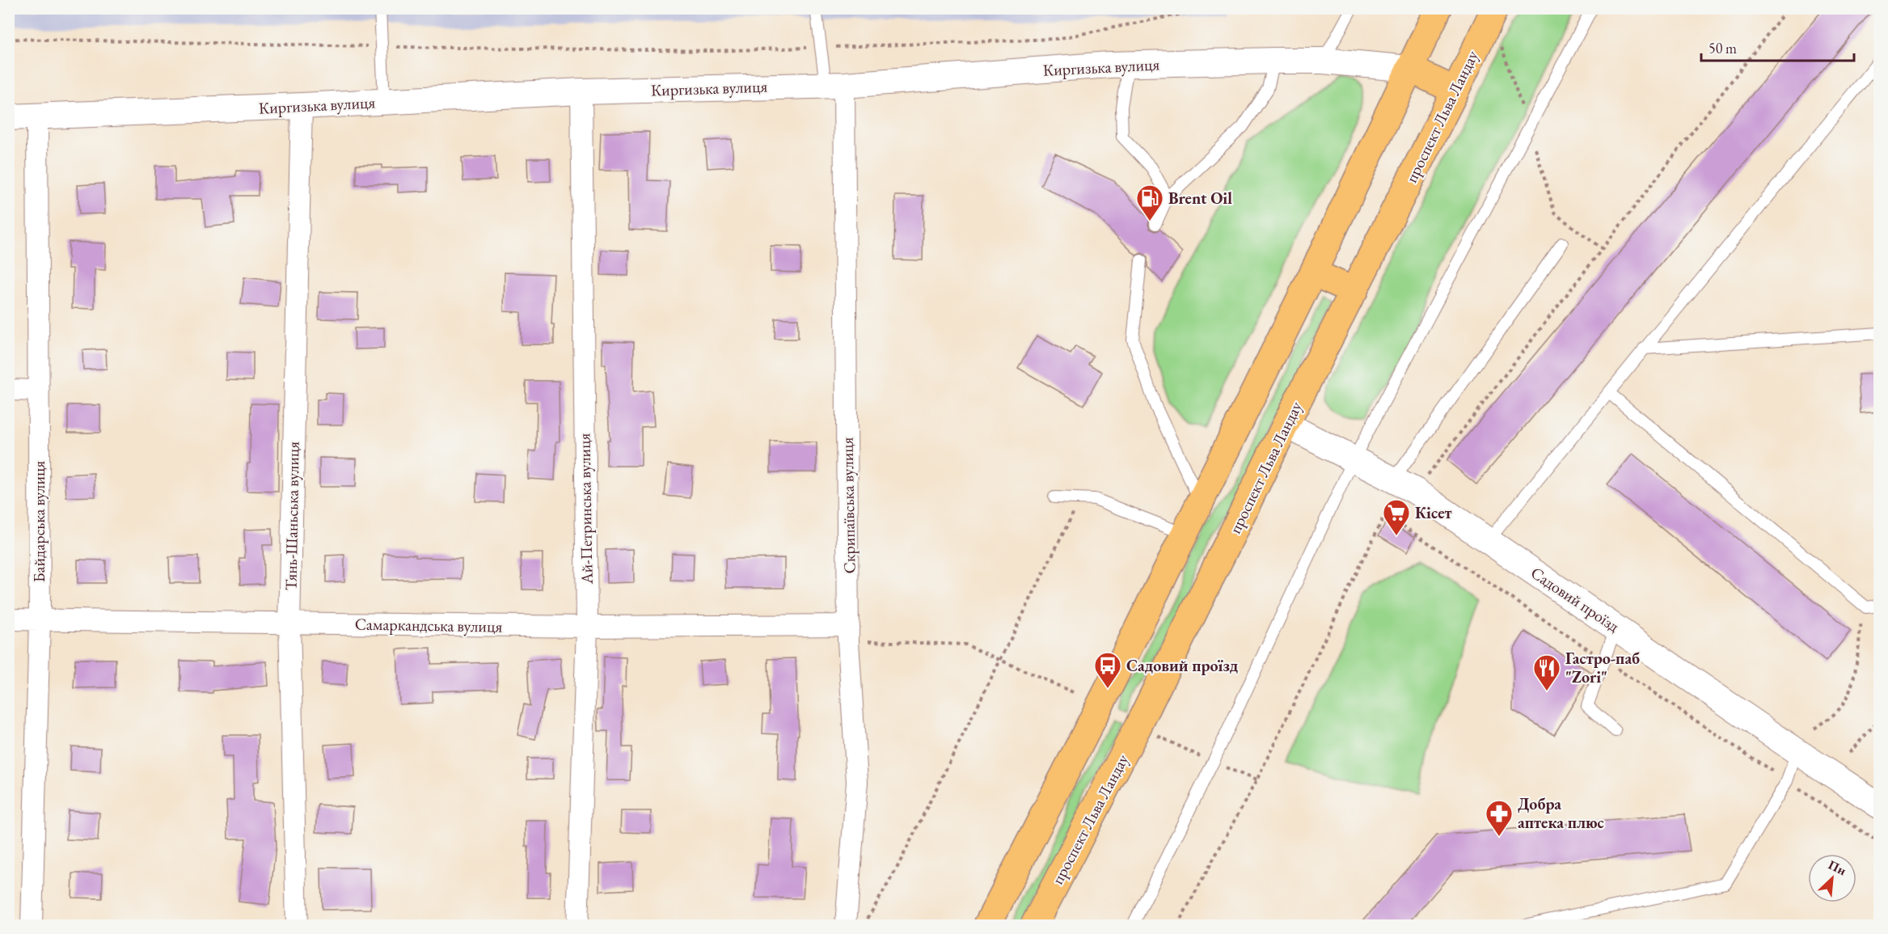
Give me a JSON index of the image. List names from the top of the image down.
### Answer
{
  "streets": {
    "main road": ["проспект Льва Ландау"],
    "street": [
      "Киргизька вулиця",
      "Скрипаївська вулиця",
      "Ай-Петринська вулиця",
      "Тянь-Шаньська вулиця",
      "Байдарська вулиця",
      "Садовий проїзд",
      "Самаркандська вулиця"
    ]
  },
  "crossings": [
    ["Киргизька вулиця", "Скрипаївська вулиця"],
    ["Киргизька вулиця", "Ай-Петринська вулиця"],
    ["Киргизька вулиця", "Тянь-Шаньська вулиця"],
    ["Киргизька вулиця", "Байдарська вулиця"],
    ["проспект Льва Ландау", "Садовий проїзд"],
    ["Скрипаївська вулиця", "Самаркандська вулиця"],
    ["Ай-Петринська вулиця", "Самаркандська вулиця"],
    ["Тянь-Шаньська вулиця", "Самаркандська вулиця"],
    ["Байдарська вулиця", "Самаркандська вулиця"]
  ],
  "places": {
    "fuel station": ["Brent Oil"],
    "supermarket": ["Кісет"],
    "bus stop": ["Садовий проїзд"],
    "restaurant": ["Гастро-паб \"Zori\""],
    "pharmacy": ["Добра аптека плюс"]
  },
  "scale_bar": "50 m",
  "north": "top right"
}
